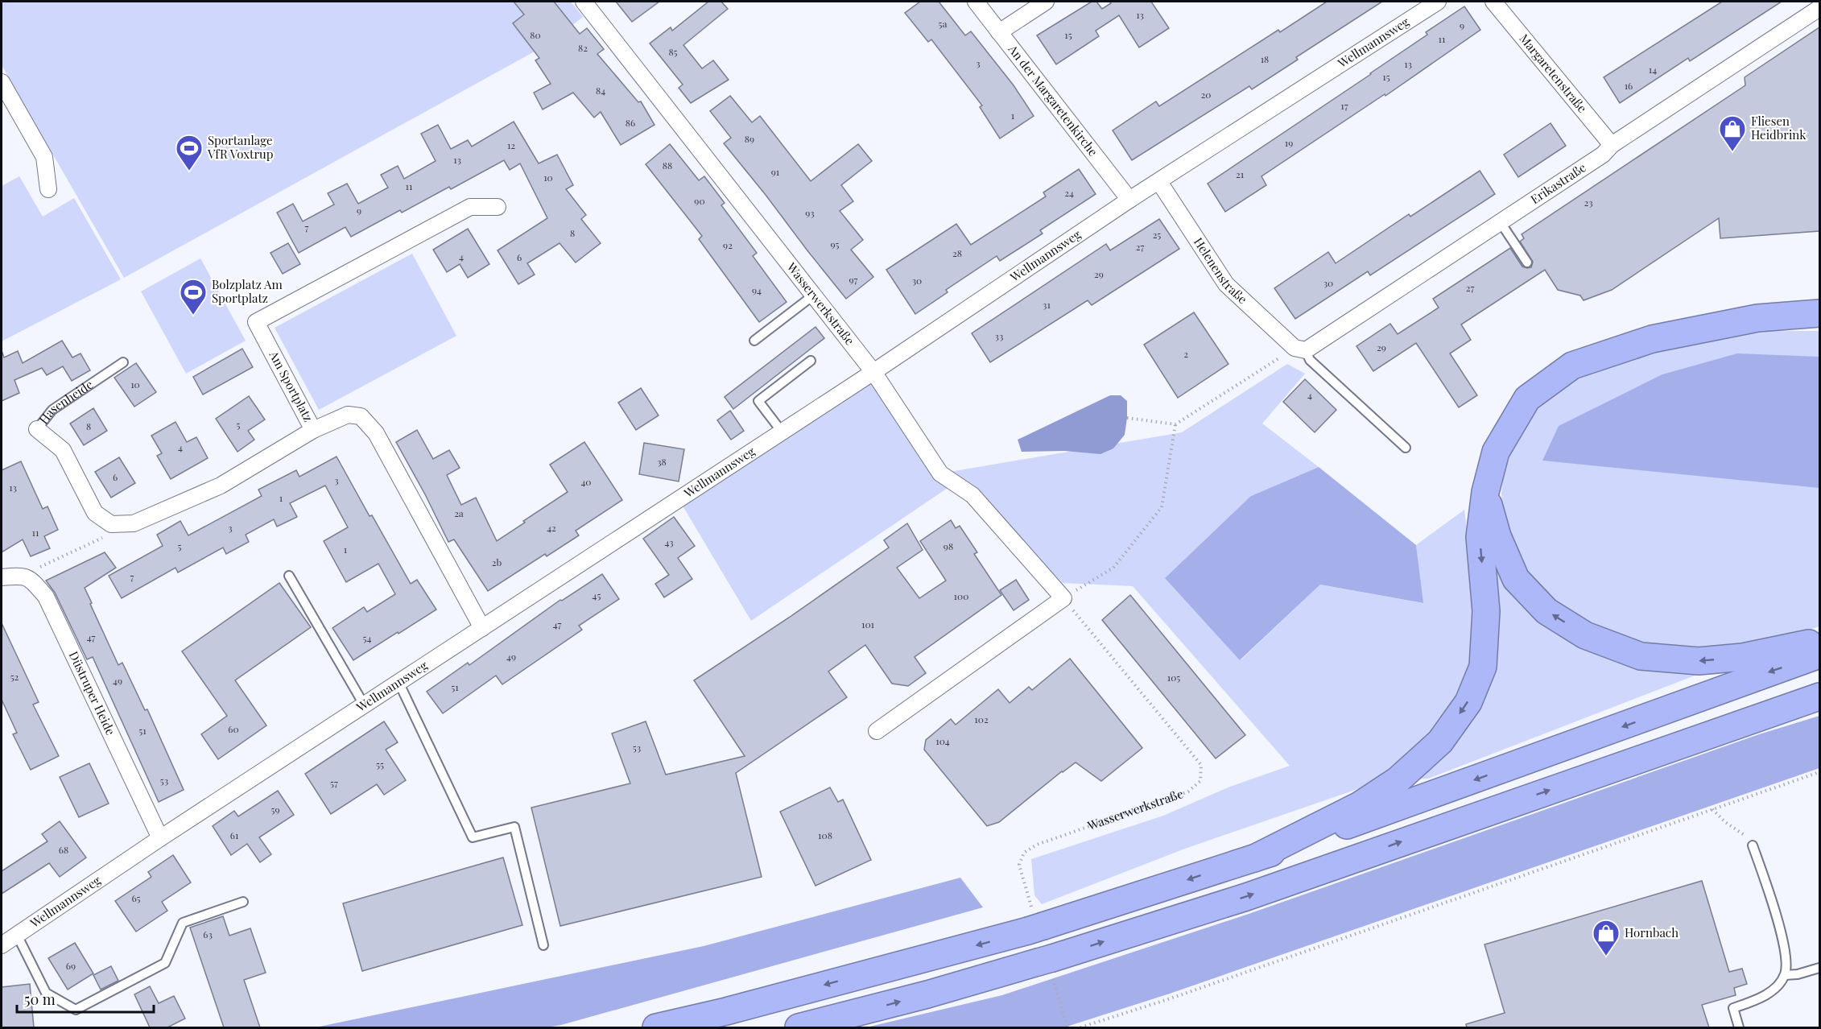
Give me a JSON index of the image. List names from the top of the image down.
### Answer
{
  "streets": {
    "street": [
      "Wellmannsweg",
      "Margaretenstraße",
      "An der Margaretenkirche",
      "Erikastraße",
      "Helenenstraße",
      "Wasserwerkstraße",
      "Am Sportplatz",
      "Hasenheide",
      "Düstruper Heide"
    ]
  },
  "crossings": [
    ["Wellmannsweg", "An der Margaretenkirche"],
    ["Wellmannsweg", "Helenenstraße"],
    ["Wellmannsweg", "Wasserwerkstraße"],
    ["Wellmannsweg", "Am Sportplatz"],
    ["Wellmannsweg", "Düstruper Heide"],
    ["Margaretenstraße", "Erikastraße"],
    ["Erikastraße", "Helenenstraße"],
    ["Am Sportplatz", "Hasenheide"]
  ],
  "places": {
    "shop": ["Fliesen Heidbrink", "Hornbach"],
    "sports": ["Sportanlage VfR Voxtrup", "Bolzplatz Am Sportplatz"]
  },
  "house_numbers": [
    "13",
    "5a",
    "9",
    "80",
    "15",
    "11",
    "82",
    "85",
    "18",
    "3",
    "13",
    "14",
    "15",
    "16",
    "84",
    "20",
    "17",
    "1",
    "86",
    "89",
    "19",
    "12",
    "13",
    "88",
    "91",
    "21",
    "10",
    "11",
    "24",
    "90",
    "23",
    "9",
    "93",
    "7",
    "8",
    "25",
    "95",
    "92",
    "27",
    "28",
    "4",
    "6",
    "29",
    "97",
    "30",
    "30",
    "27",
    "94",
    "31",
    "33",
    "29",
    "2",
    "10",
    "4",
    "5",
    "8",
    "4",
    "38",
    "6",
    "3",
    "40",
    "13",
    "1",
    "2a",
    "3",
    "42",
    "11",
    "43",
    "5",
    "98",
    "1",
    "2b",
    "7",
    "45",
    "100",
    "47",
    "101",
    "47",
    "54",
    "49",
    "52",
    "105",
    "49",
    "51",
    "102",
    "60",
    "51",
    "104",
    "53",
    "55",
    "53",
    "57",
    "59",
    "61",
    "108",
    "68",
    "65",
    "63",
    "69"
  ],
  "scale_bar": "50 m"
}
